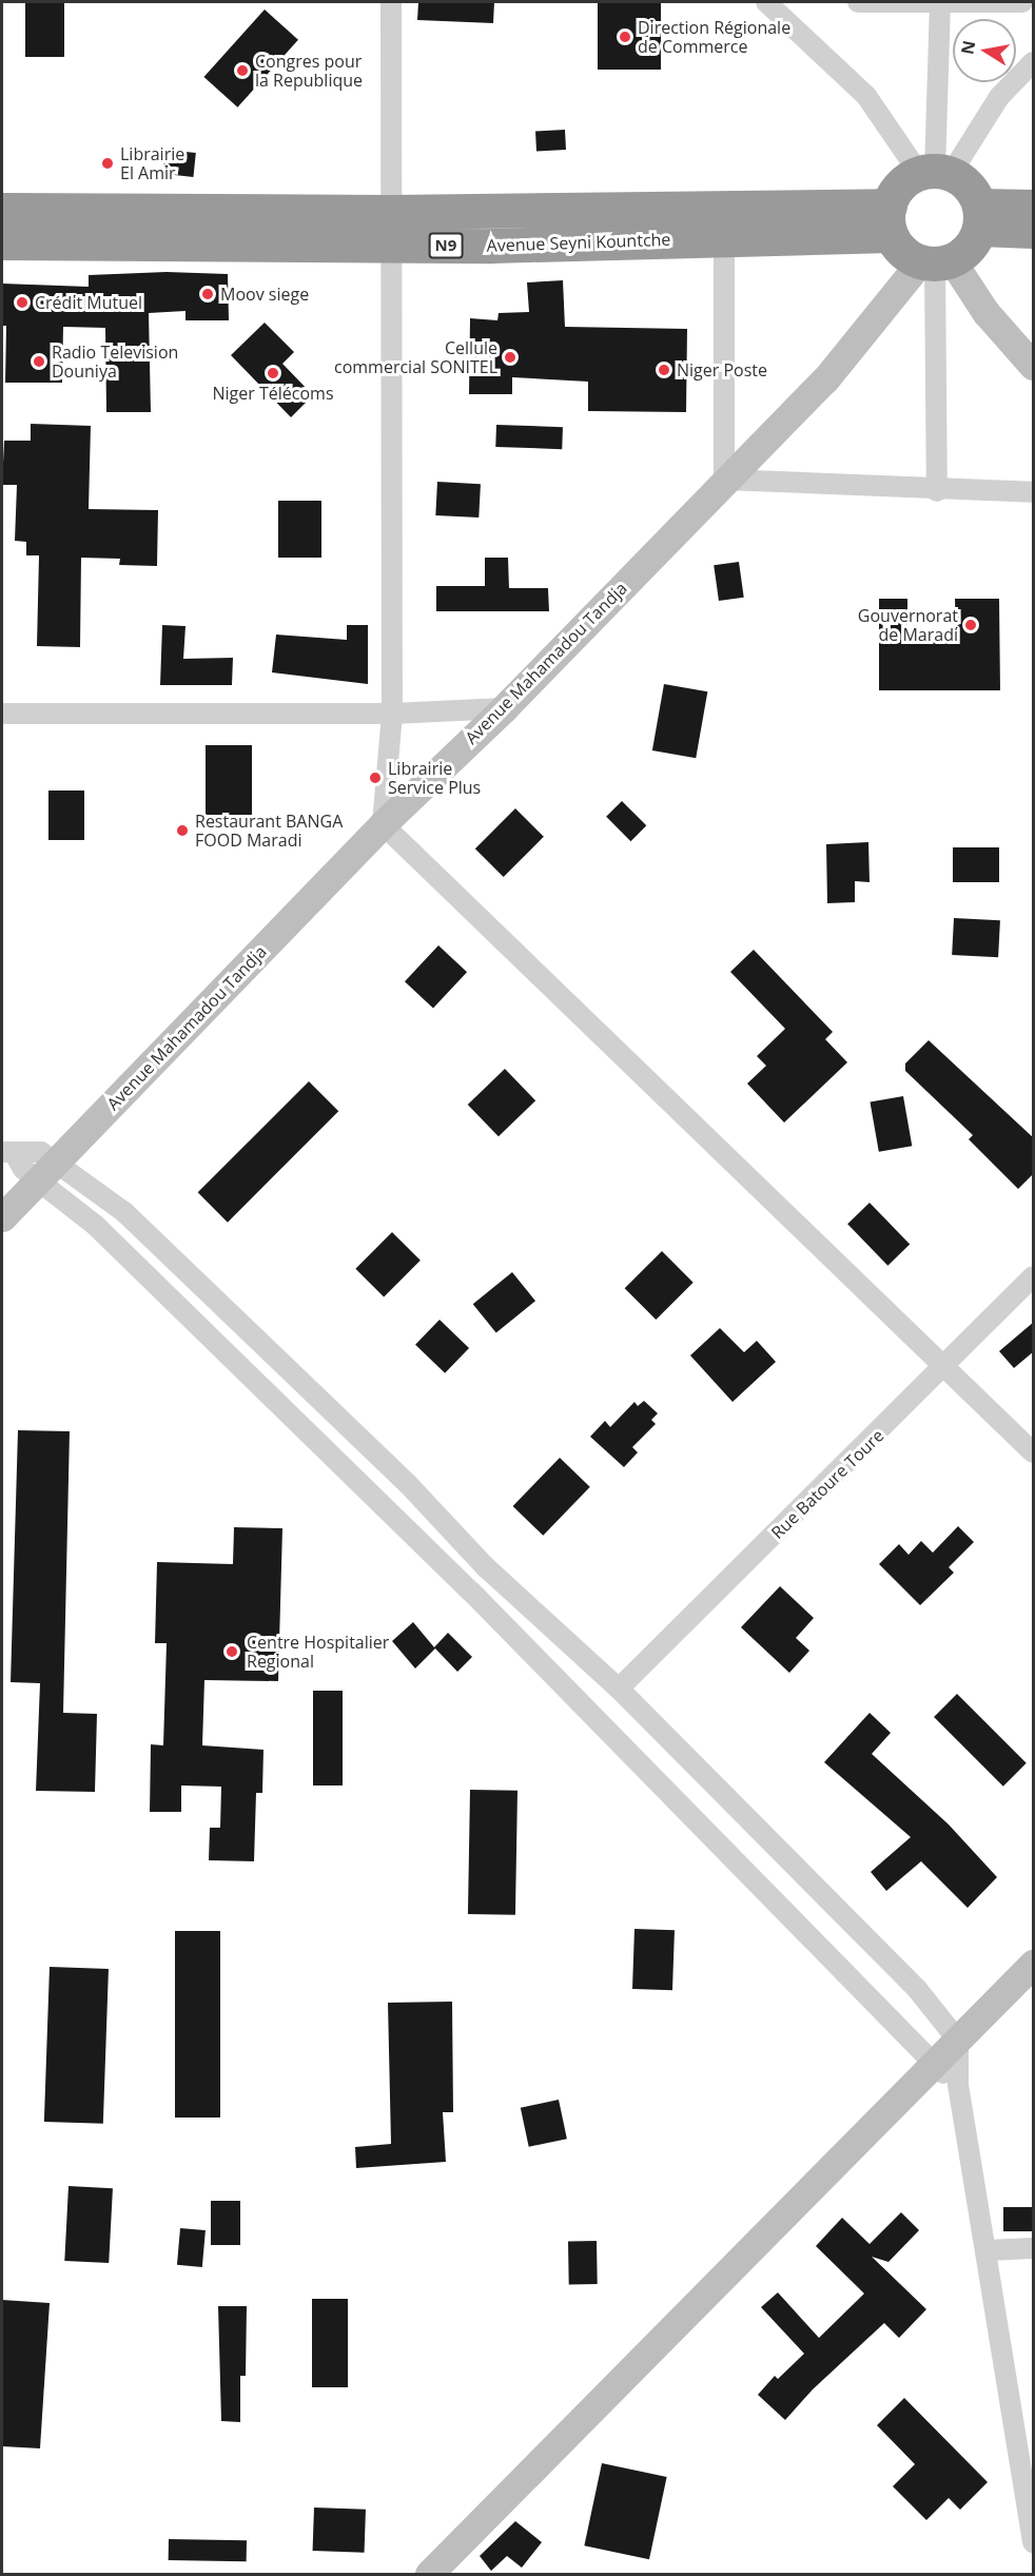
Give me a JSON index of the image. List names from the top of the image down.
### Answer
{
  "streets": {
    "highway": ["Avenue Seyni Kountche", "N9"],
    "main road": ["Avenue Mahamadou Tandja"],
    "street": ["Rue Batoure Toure"]
  },
  "crossings": [
    ["Avenue Seyni Kountche", "Avenue Mahamadou Tandja"]
  ],
  "places": [
    "Direction Régionale de Commerce",
    "Congres pour la Republique",
    "Librairie El Amir",
    "Moov siege",
    "Crédit Mutuel",
    "Cellule commercial SONITEL",
    "Radio Television Douniya",
    "Niger Poste",
    "Niger Télécoms",
    "Gouvernorat de Maradi",
    "Librairie Service Plus",
    "Restaurant BANGA FOOD Maradi",
    "Centre Hospitalier Regional"
  ],
  "north": "left"
}
